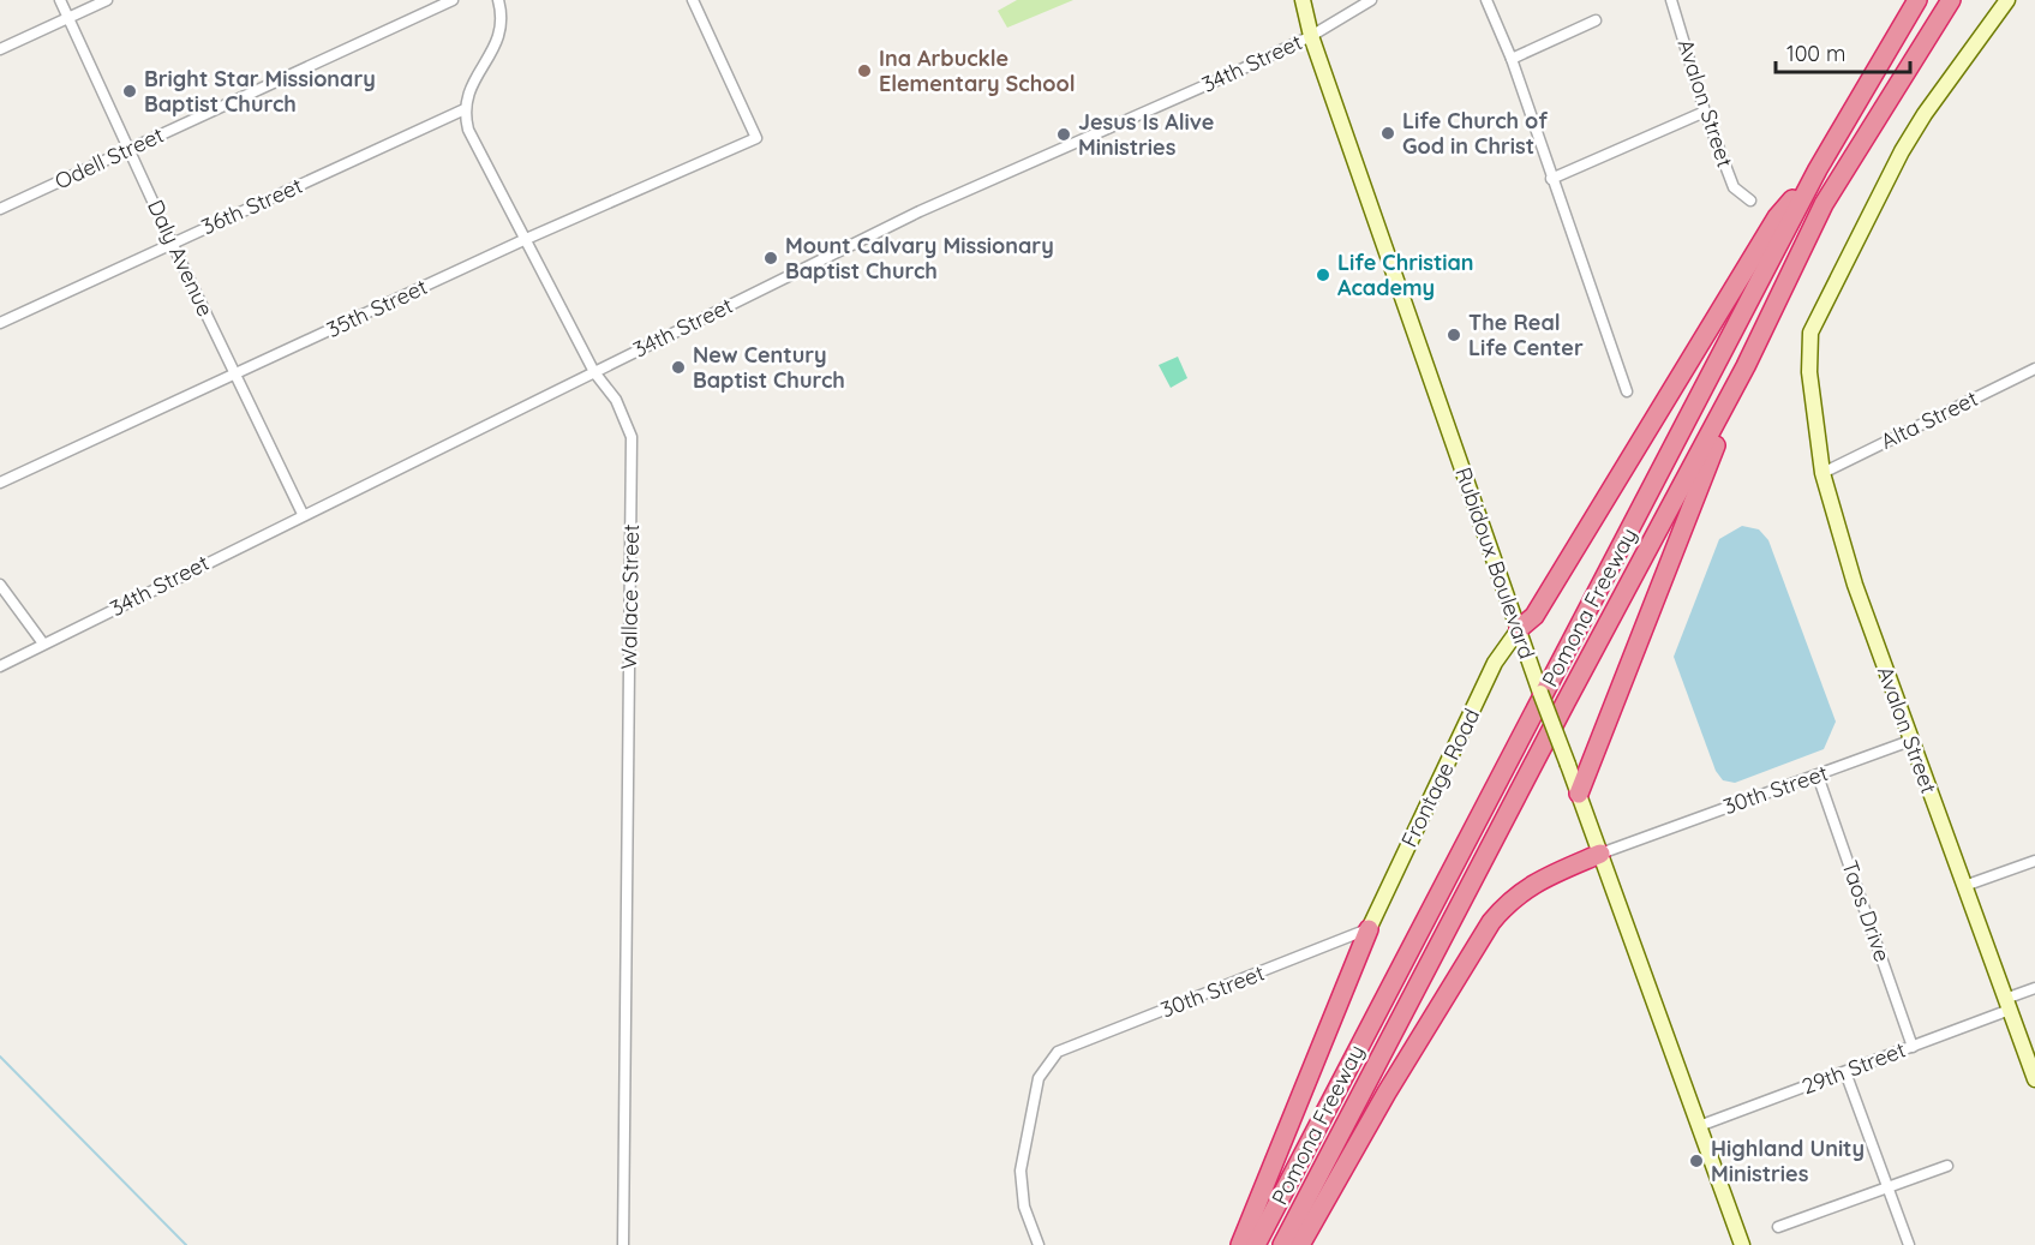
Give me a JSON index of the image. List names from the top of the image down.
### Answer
{
  "streets": {
    "highway": ["Pomona Freeway"],
    "main road": ["Avalon Street", "Rubidoux Boulevard", "Frontage Road"],
    "street": [
      "34th Street",
      "Odell Street",
      "36th Street",
      "Daly Avenue",
      "35th Street",
      "Alta Street",
      "Wallace Street",
      "30th Street",
      "Taos Drive",
      "29th Street"
    ]
  },
  "crossings": [
    ["34th Street", "Daly Avenue"],
    ["34th Street", "Rubidoux Boulevard"],
    ["34th Street", "Wallace Street"],
    ["Avalon Street", "Alta Street"],
    ["Avalon Street", "30th Street"],
    ["Avalon Street", "29th Street"],
    ["Odell Street", "Daly Avenue"],
    ["36th Street", "Daly Avenue"],
    ["36th Street", "Wallace Street"],
    ["Daly Avenue", "35th Street"],
    ["35th Street", "Wallace Street"],
    ["Rubidoux Boulevard", "Frontage Road"],
    ["Rubidoux Boulevard", "30th Street"],
    ["Rubidoux Boulevard", "29th Street"],
    ["Frontage Road", "30th Street"],
    ["30th Street", "Taos Drive"],
    ["Taos Drive", "29th Street"]
  ],
  "places": [
    "Ina Arbuckle Elementary School",
    "Bright Star Missionary Baptist Church",
    "Life Church of God in Christ",
    "Jesus Is Alive Ministries",
    "Mount Calvary Missionary Baptist Church",
    "Life Christian Academy",
    "The Real Life Center",
    "New Century Baptist Church",
    "Highland Unity Ministries"
  ],
  "scale_bar": "100 m"
}
